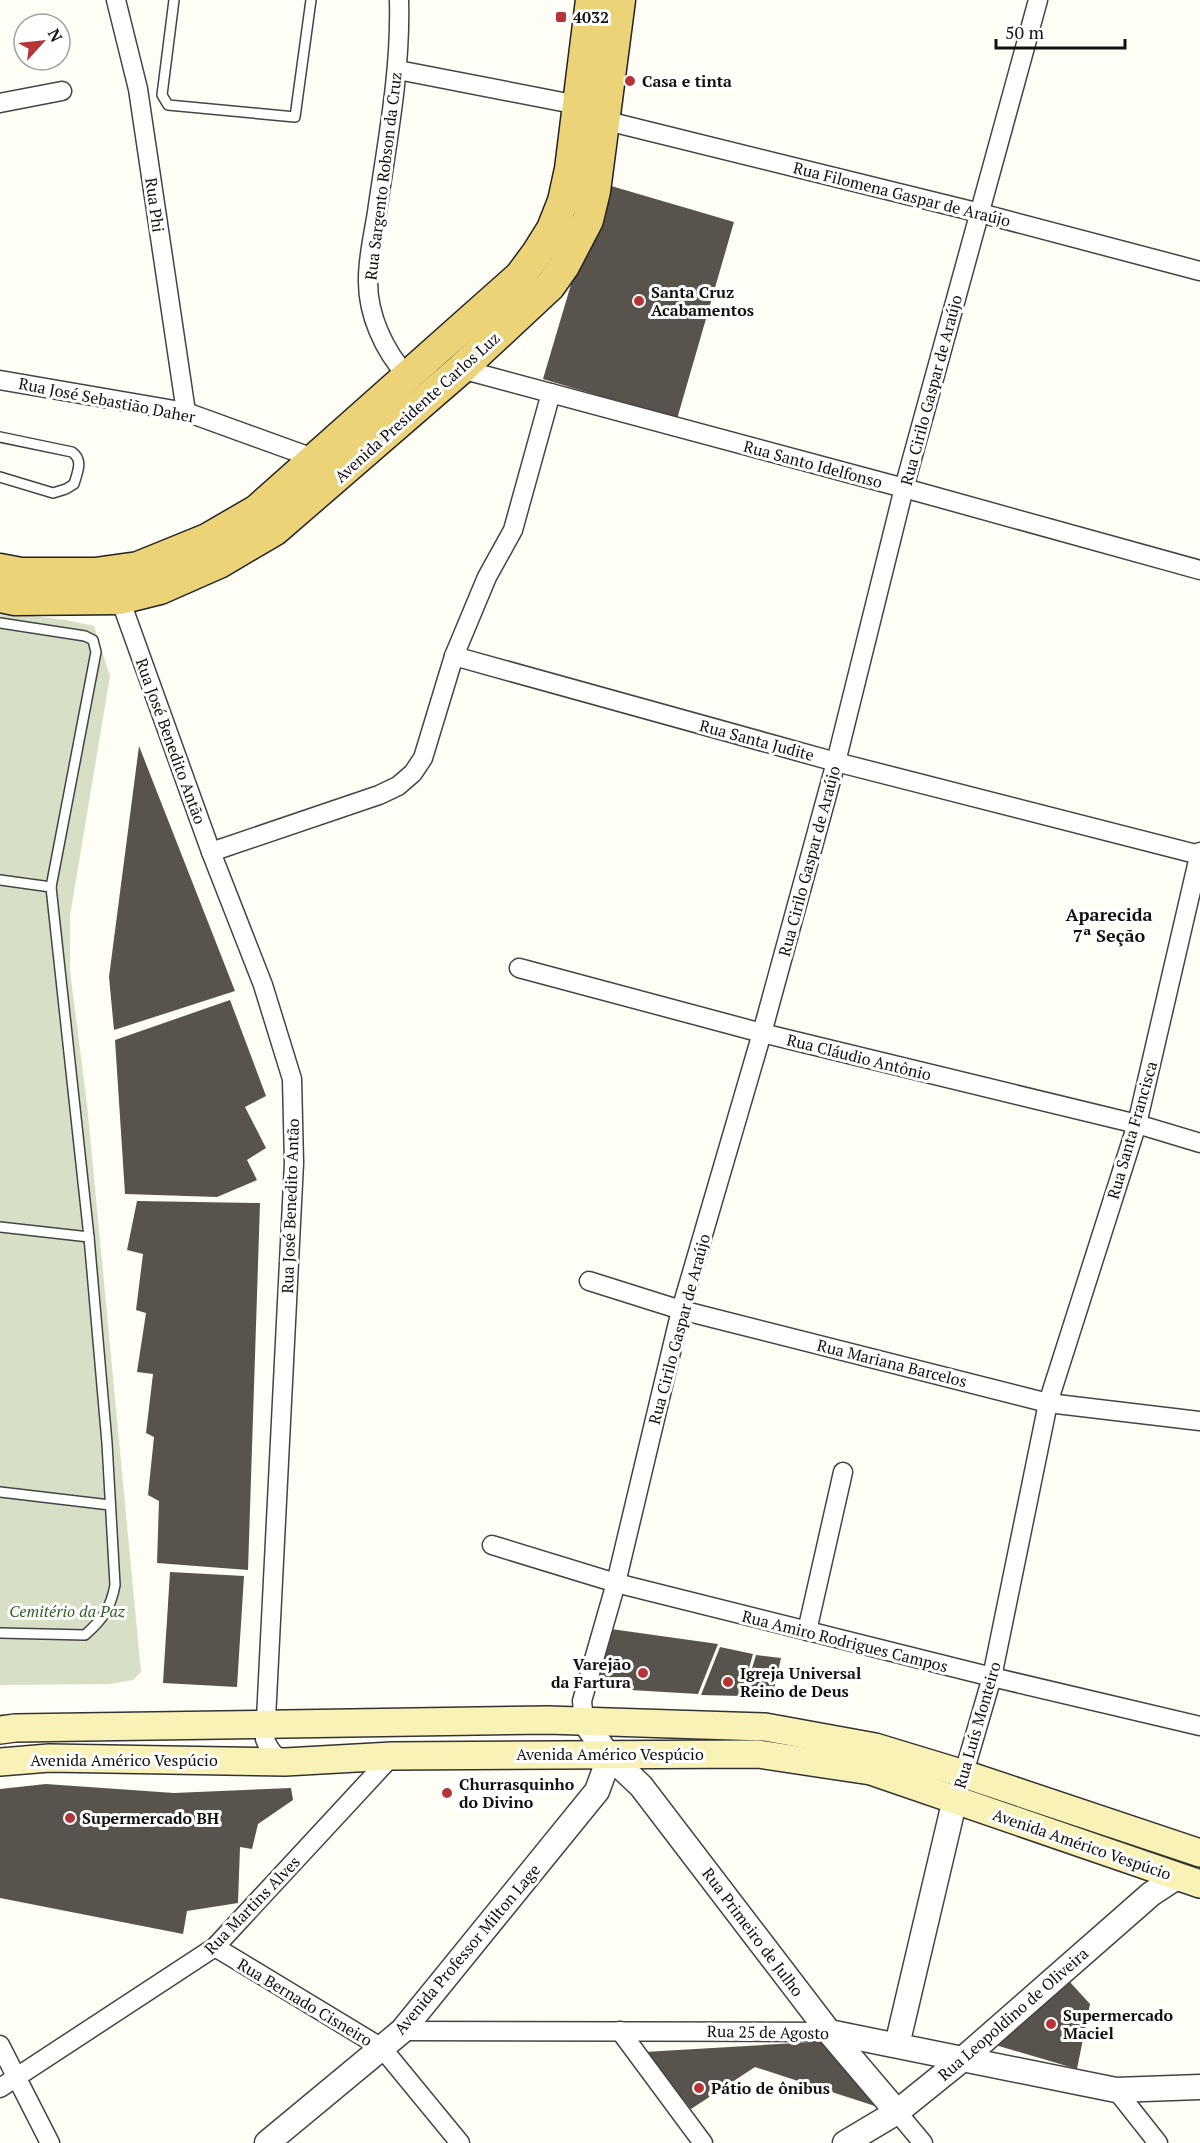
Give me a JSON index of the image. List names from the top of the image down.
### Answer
{
  "streets": {
    "main road": ["Avenida Presidente Carlos Luz", "Avenida Américo Vespúcio"],
    "street": [
      "Rua Sargento Robson da Cruz",
      "Rua Filomena Gaspar de Araújo",
      "Rua Phi",
      "Rua Cirilo Gaspar de Araújo",
      "Rua José Sebastião Daher",
      "Rua Santo Idelfonso",
      "Rua Santa Judite",
      "Rua José Benedito Antão",
      "Rua Cláudio Antônio",
      "Rua Santa Francisca",
      "Rua Mariana Barcelos",
      "Rua Amiro Rodrigues Campos",
      "Rua Luís Monteiro",
      "Rua Martins Alves",
      "Rua Primeiro de Julho",
      "Avenida Professor Milton Lage",
      "Rua Bernado Cisneiro",
      "Rua Leopoldino de Oliveira",
      "Rua 25 de Agosto"
    ]
  },
  "crossings": [
    ["Rua Sargento Robson da Cruz", "Avenida Presidente Carlos Luz"],
    ["Rua Filomena Gaspar de Araújo", "Rua Cirilo Gaspar de Araújo"],
    ["Rua Filomena Gaspar de Araújo", "Avenida Presidente Carlos Luz"],
    ["Rua Phi", "Rua José Sebastião Daher"],
    ["Rua Cirilo Gaspar de Araújo", "Rua Santo Idelfonso"],
    ["Rua Cirilo Gaspar de Araújo", "Rua Santa Judite"],
    ["Rua Cirilo Gaspar de Araújo", "Rua Cláudio Antônio"],
    ["Rua Cirilo Gaspar de Araújo", "Rua Mariana Barcelos"],
    ["Rua Cirilo Gaspar de Araújo", "Rua Amiro Rodrigues Campos"],
    ["Rua Cirilo Gaspar de Araújo", "Avenida Américo Vespúcio"],
    ["Rua Cirilo Gaspar de Araújo", "Rua Primeiro de Julho"],
    ["Rua José Sebastião Daher", "Avenida Presidente Carlos Luz"],
    ["Avenida Presidente Carlos Luz", "Rua Santo Idelfonso"],
    ["Avenida Presidente Carlos Luz", "Rua José Benedito Antão"],
    ["Rua Santa Judite", "Rua Santa Francisca"],
    ["Rua José Benedito Antão", "Avenida Américo Vespúcio"],
    ["Rua Cláudio Antônio", "Rua Santa Francisca"],
    ["Rua Santa Francisca", "Rua Mariana Barcelos"],
    ["Rua Santa Francisca", "Rua Luís Monteiro"],
    ["Rua Mariana Barcelos", "Rua Luís Monteiro"],
    ["Rua Amiro Rodrigues Campos", "Rua Luís Monteiro"],
    ["Rua Luís Monteiro", "Avenida Américo Vespúcio"],
    ["Rua Luís Monteiro", "Rua 25 de Agosto"],
    ["Avenida Américo Vespúcio", "Rua Martins Alves"],
    ["Avenida Américo Vespúcio", "Rua Primeiro de Julho"],
    ["Avenida Américo Vespúcio", "Avenida Professor Milton Lage"],
    ["Avenida Américo Vespúcio", "Rua Leopoldino de Oliveira"],
    ["Rua Martins Alves", "Rua Bernado Cisneiro"],
    ["Rua Primeiro de Julho", "Avenida Professor Milton Lage"],
    ["Rua Primeiro de Julho", "Rua Leopoldino de Oliveira"],
    ["Rua Primeiro de Julho", "Rua 25 de Agosto"],
    ["Avenida Professor Milton Lage", "Rua Bernado Cisneiro"],
    ["Avenida Professor Milton Lage", "Rua 25 de Agosto"],
    ["Rua Leopoldino de Oliveira", "Rua 25 de Agosto"]
  ],
  "districts": ["Aparecida 7ª Seção"],
  "parks": ["Cemitério da Paz"],
  "places": {
    "transit": ["4032"],
    "other": [
      "Casa e tinta",
      "Santa Cruz Acabamentos",
      "Varejão da Fartura",
      "Igreja Universal Reino de Deus",
      "Churrasquinho do Divino",
      "Supermercado BH",
      "Supermercado Maciel",
      "Pátio de ônibus"
    ]
  },
  "scale_bar": "50 m",
  "north": "top right"
}
